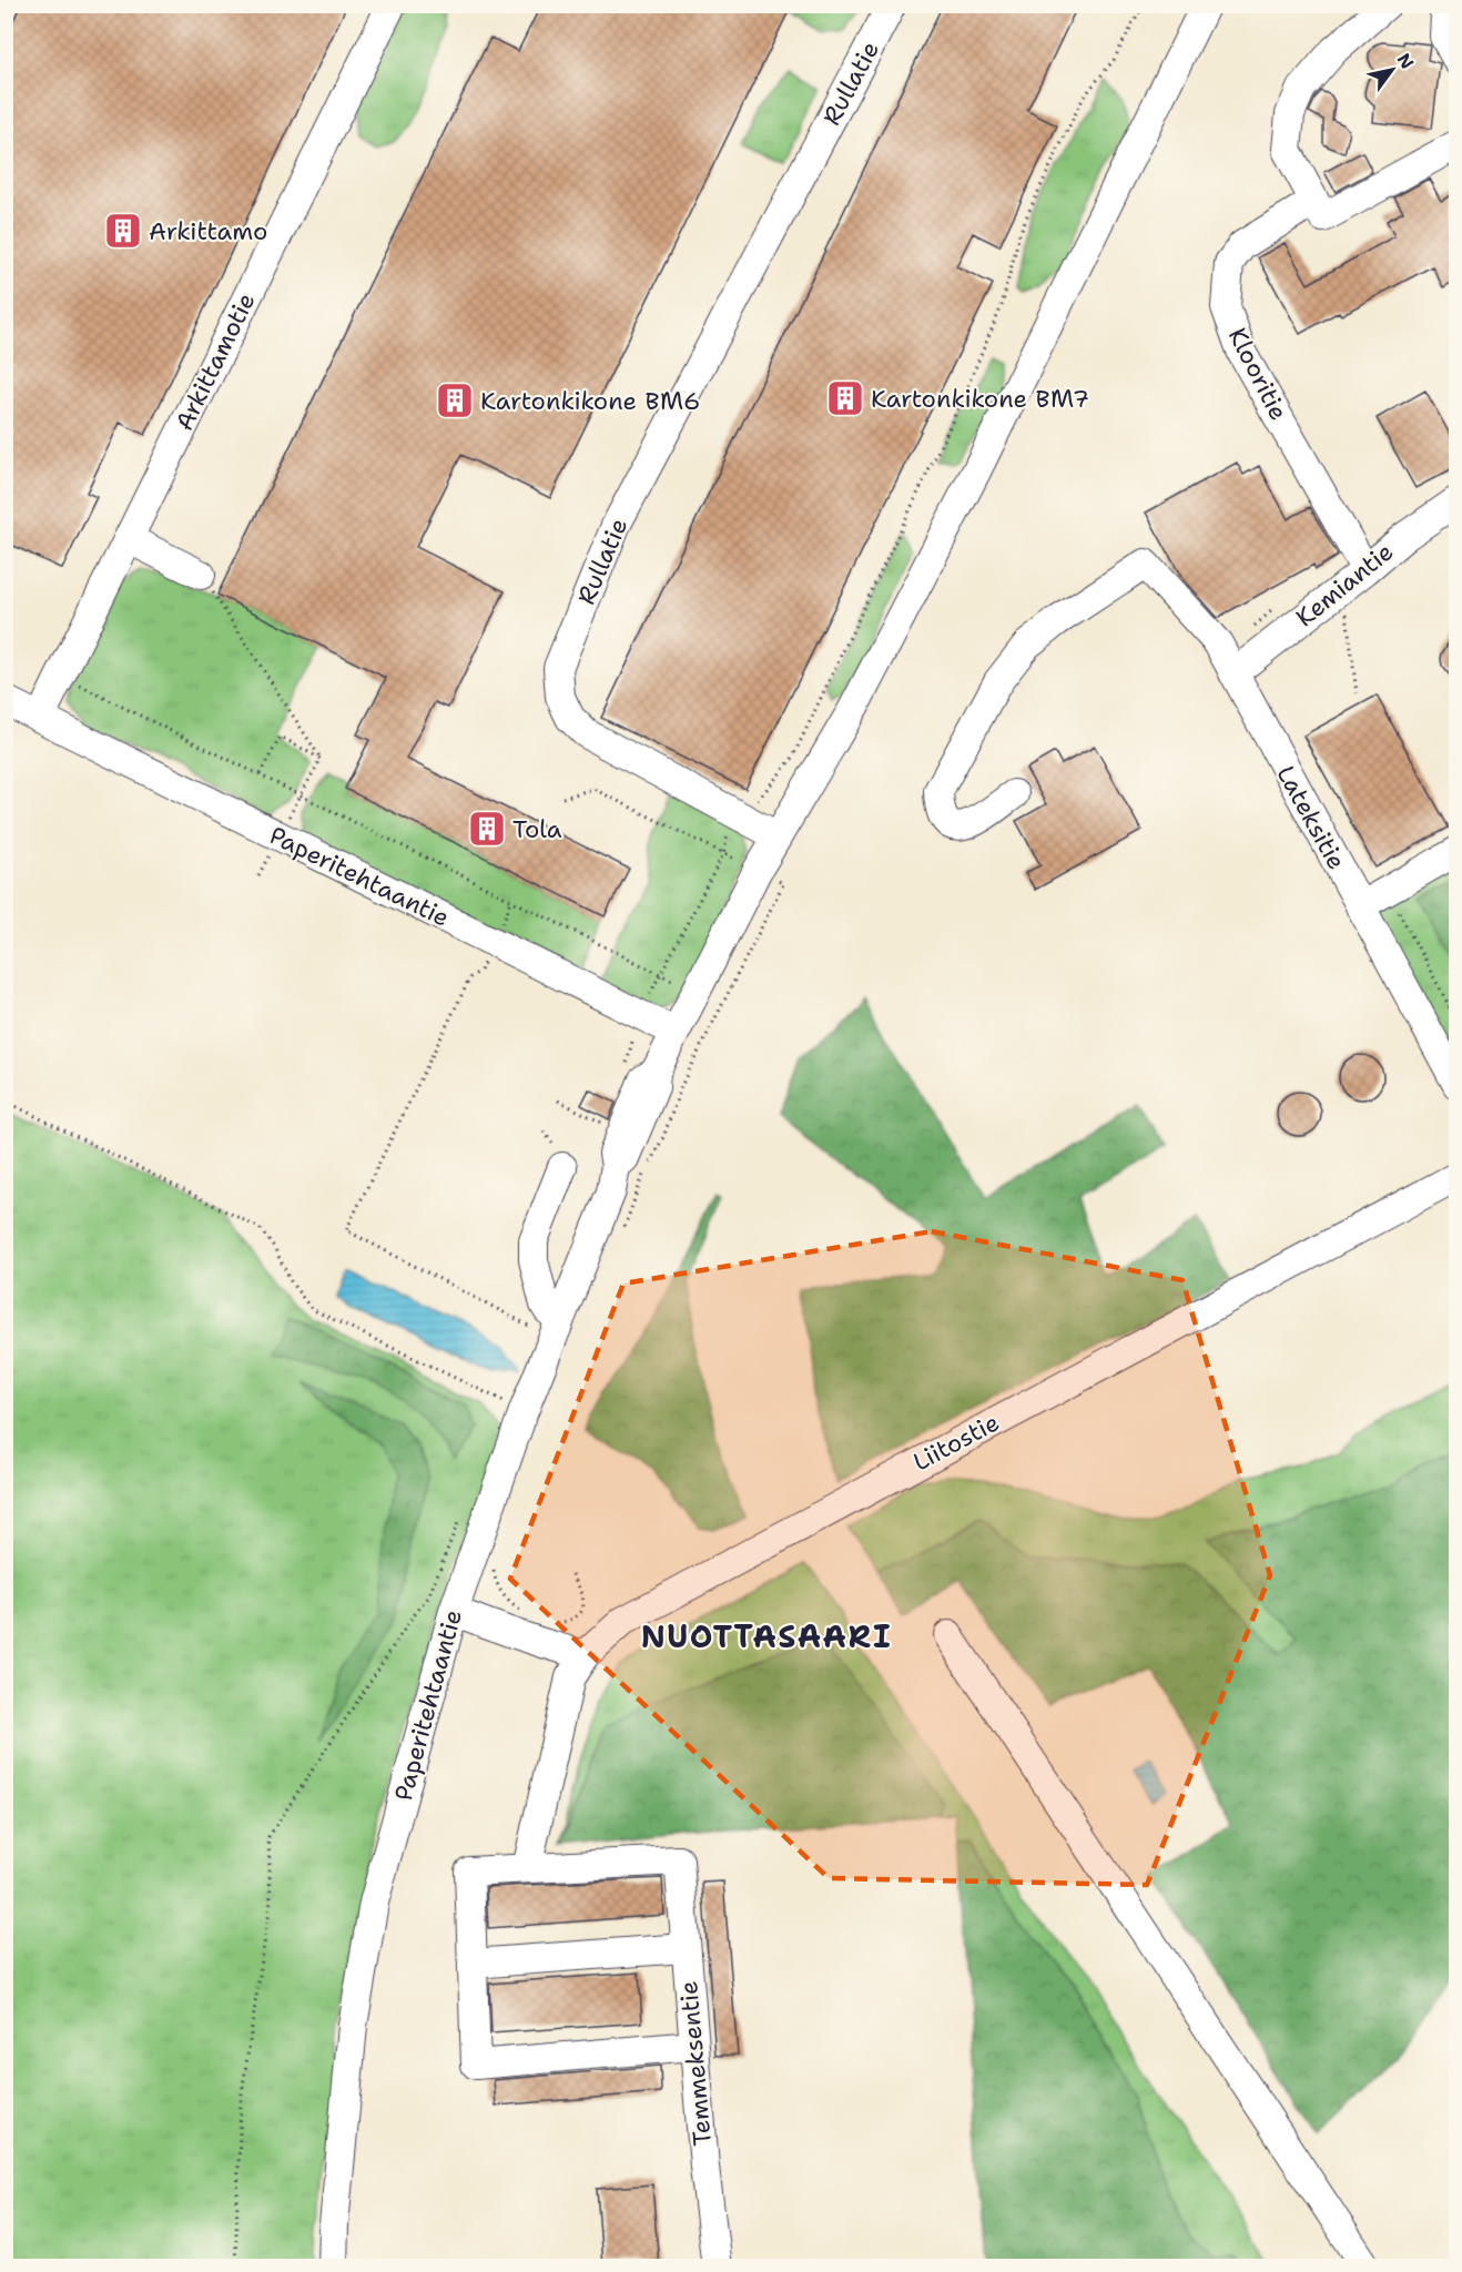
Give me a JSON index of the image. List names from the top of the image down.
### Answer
{
  "streets": {
    "street": [
      "Rullatie",
      "Arkittamotie",
      "Klooritie",
      "Kemiantie",
      "Lateksitie",
      "Paperitehtaantie",
      "Liitostie",
      "Temmeksentie"
    ]
  },
  "crossings": [
    ["Arkittamotie", "Paperitehtaantie"],
    ["Klooritie", "Kemiantie"],
    ["Kemiantie", "Lateksitie"],
    ["Liitostie", "Temmeksentie"]
  ],
  "districts": ["NUOTTASAARI"],
  "places": {
    "building": [
      "Arkittamo",
      "Kartonkikone BM7",
      "Kartonkikone BM6",
      "Tola"
    ]
  },
  "north": "top right"
}
